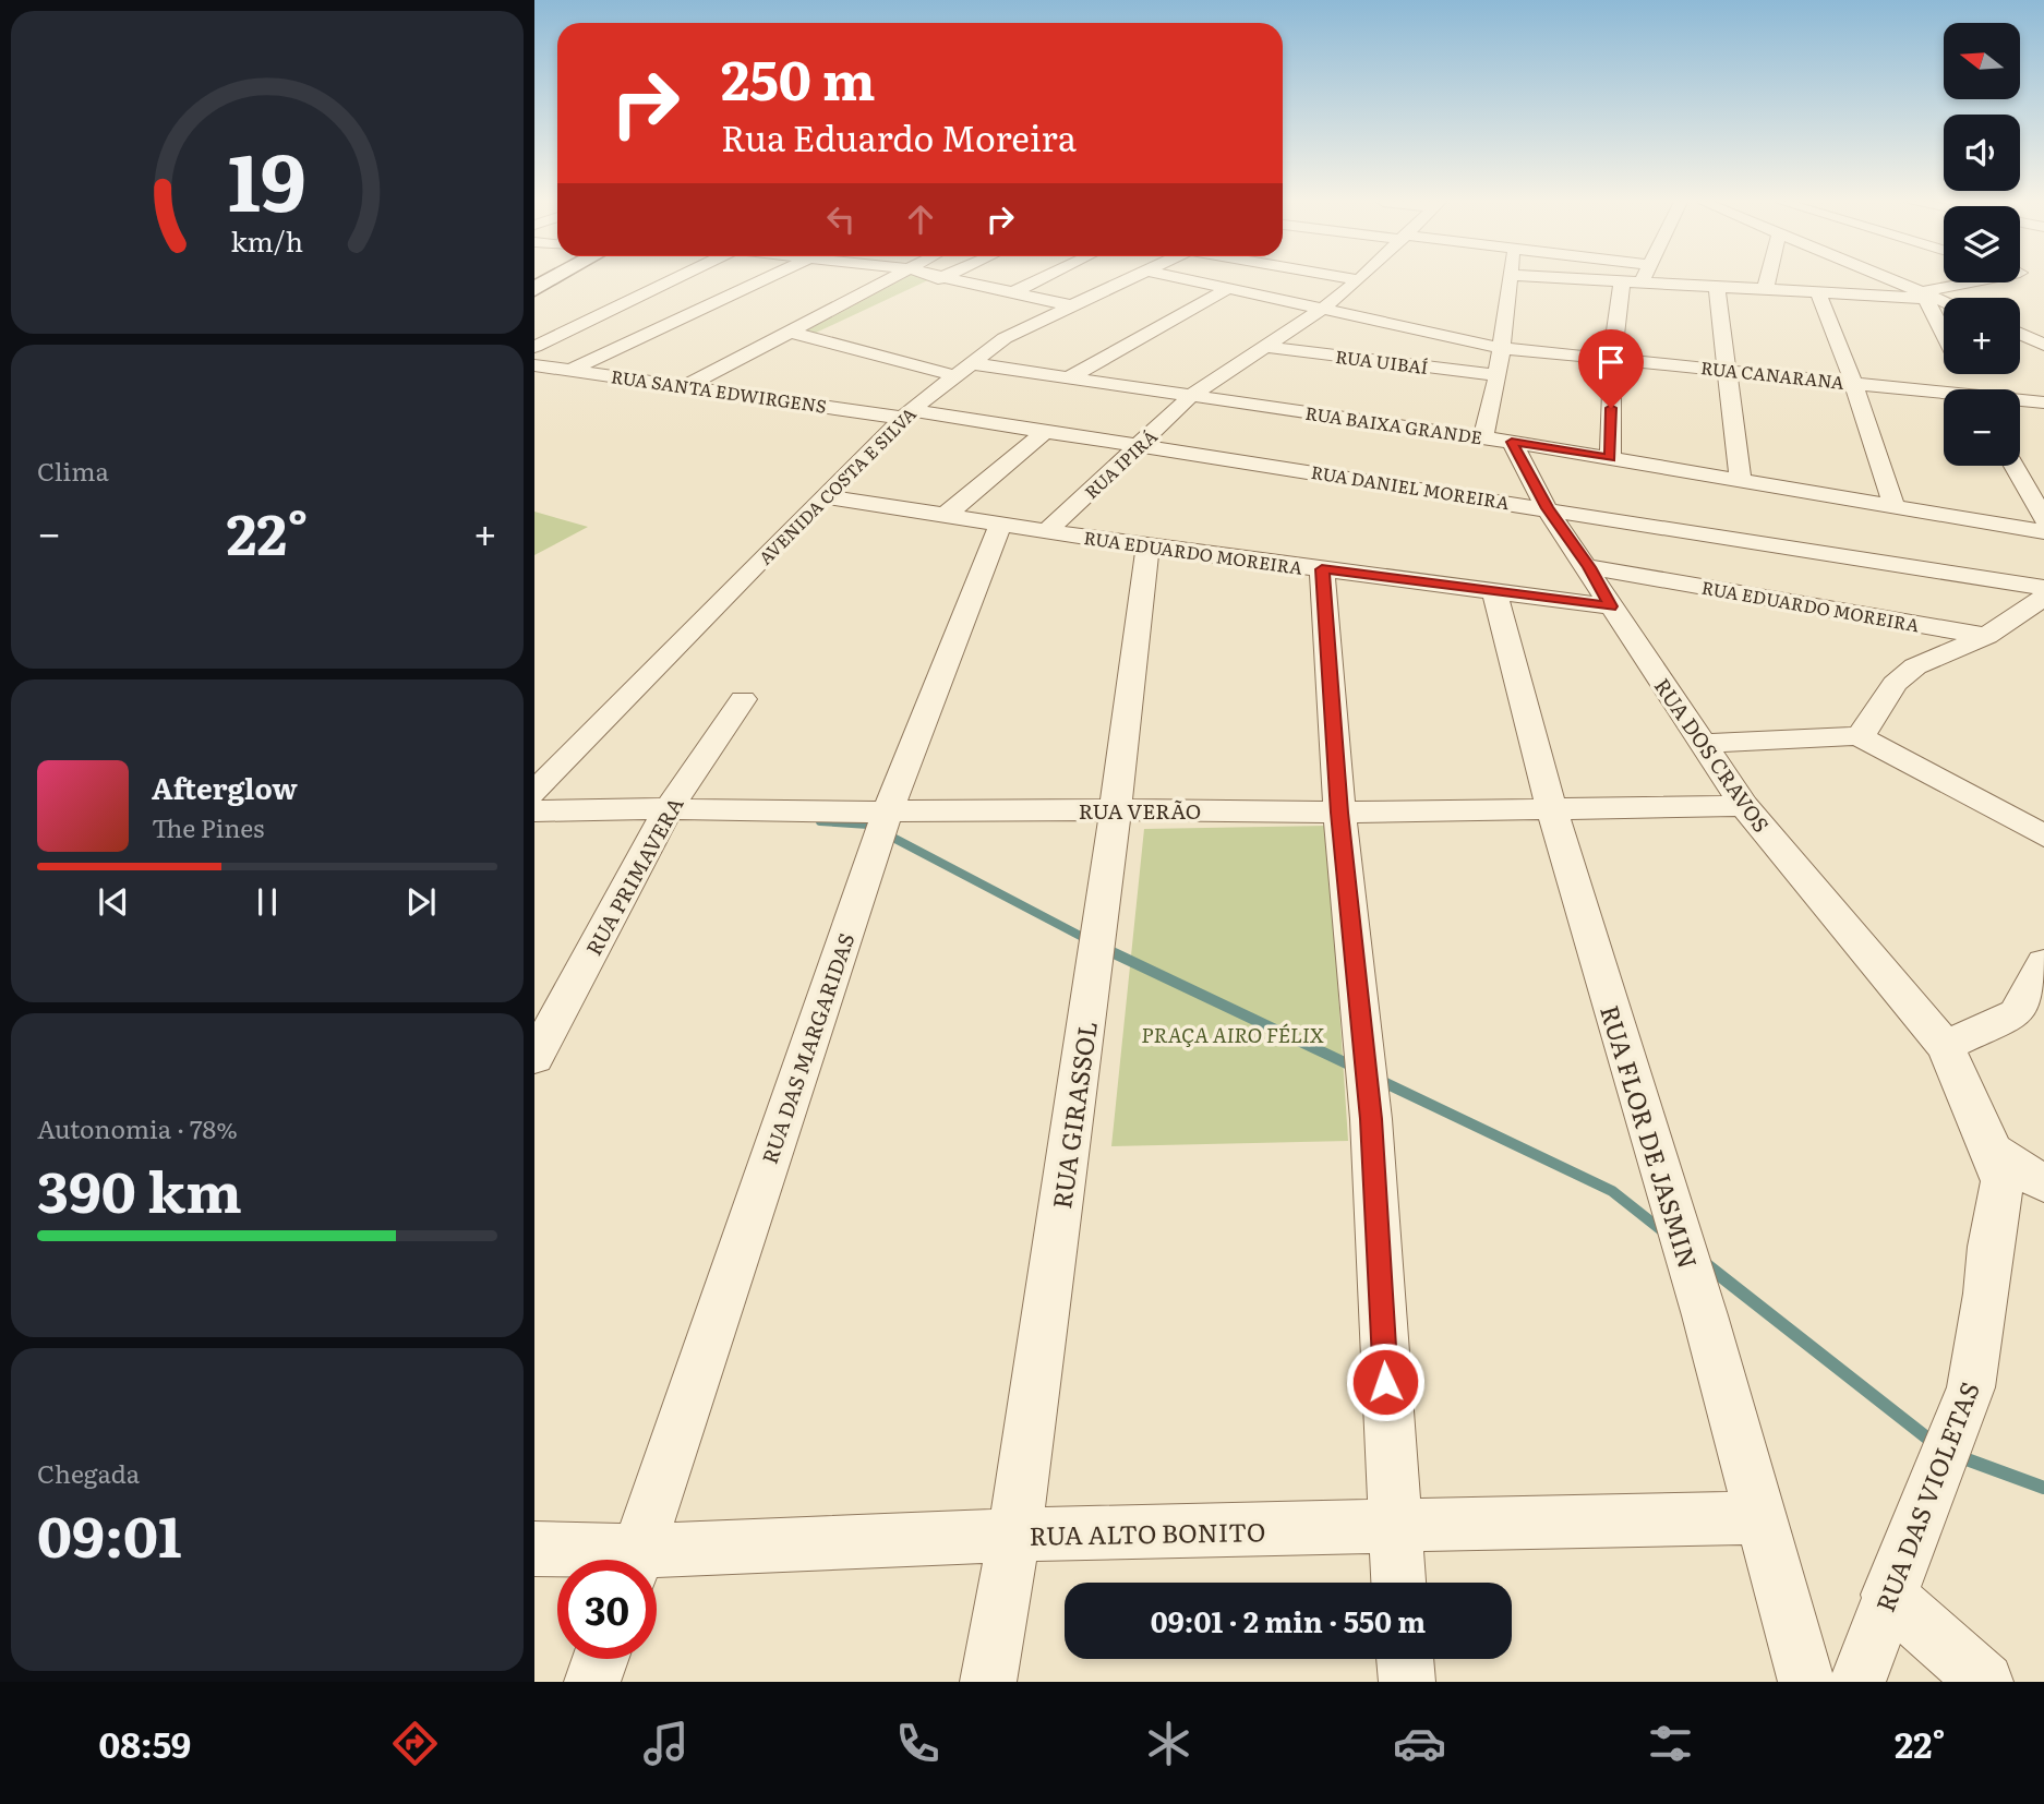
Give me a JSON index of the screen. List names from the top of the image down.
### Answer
{
  "streets": {
    "street": [
      "RUA UIBAÍ",
      "RUA CANARANA",
      "RUA SANTA EDWIRGENS",
      "RUA BAIXA GRANDE",
      "RUA IPIRÁ",
      "AVENIDA COSTA E SILVA",
      "RUA DANIEL MOREIRA",
      "RUA EDUARDO MOREIRA",
      "RUA DOS CRAVOS",
      "RUA VERÃO",
      "RUA PRIMAVERA",
      "RUA DAS MARGARIDAS",
      "RUA GIRASSOL",
      "RUA FLOR DE JASMIN",
      "RUA DAS VIOLETAS",
      "RUA ALTO BONITO"
    ]
  },
  "crossings": [
    ["RUA UIBAÍ", "RUA IPIRÁ"],
    ["RUA CANARANA", "RUA IPIRÁ"],
    ["RUA SANTA EDWIRGENS", "AVENIDA COSTA E SILVA"],
    ["RUA SANTA EDWIRGENS", "RUA DANIEL MOREIRA"],
    ["RUA BAIXA GRANDE", "RUA IPIRÁ"],
    ["RUA BAIXA GRANDE", "AVENIDA COSTA E SILVA"],
    ["RUA BAIXA GRANDE", "RUA DOS CRAVOS"],
    ["RUA IPIRÁ", "RUA DANIEL MOREIRA"],
    ["RUA IPIRÁ", "RUA EDUARDO MOREIRA"],
    ["AVENIDA COSTA E SILVA", "RUA DANIEL MOREIRA"],
    ["AVENIDA COSTA E SILVA", "RUA EDUARDO MOREIRA"],
    ["RUA DANIEL MOREIRA", "RUA DOS CRAVOS"],
    ["RUA EDUARDO MOREIRA", "RUA DOS CRAVOS"],
    ["RUA EDUARDO MOREIRA", "RUA DAS MARGARIDAS"],
    ["RUA EDUARDO MOREIRA", "RUA GIRASSOL"],
    ["RUA EDUARDO MOREIRA", "RUA FLOR DE JASMIN"],
    ["RUA DOS CRAVOS", "RUA VERÃO"],
    ["RUA DOS CRAVOS", "RUA DAS VIOLETAS"],
    ["RUA VERÃO", "RUA PRIMAVERA"],
    ["RUA VERÃO", "RUA DAS MARGARIDAS"],
    ["RUA VERÃO", "RUA GIRASSOL"],
    ["RUA VERÃO", "RUA FLOR DE JASMIN"],
    ["RUA GIRASSOL", "RUA ALTO BONITO"],
    ["RUA FLOR DE JASMIN", "RUA ALTO BONITO"]
  ],
  "parks": ["PRAÇA AIRO FÉLIX"],
  "north": "left",
  "page": {
    "map_buttons": ["+", "−"],
    "turn": ["250 m", "Rua Eduardo Moreira"],
    "tile": [
      "Clima",
      ["Autonomia · 78%", "390 km"],
      ["Chegada", "09:01"]
    ],
    "heat": ["−", "22°", "+"],
    "song": ["Afterglow", "The Pines"],
    "limit": "30",
    "trip": "09:01 · 2 min · 550 m",
    "tabs": ["08:59", "22°"],
    "gauge": ["19", "km/h"]
  }
}
